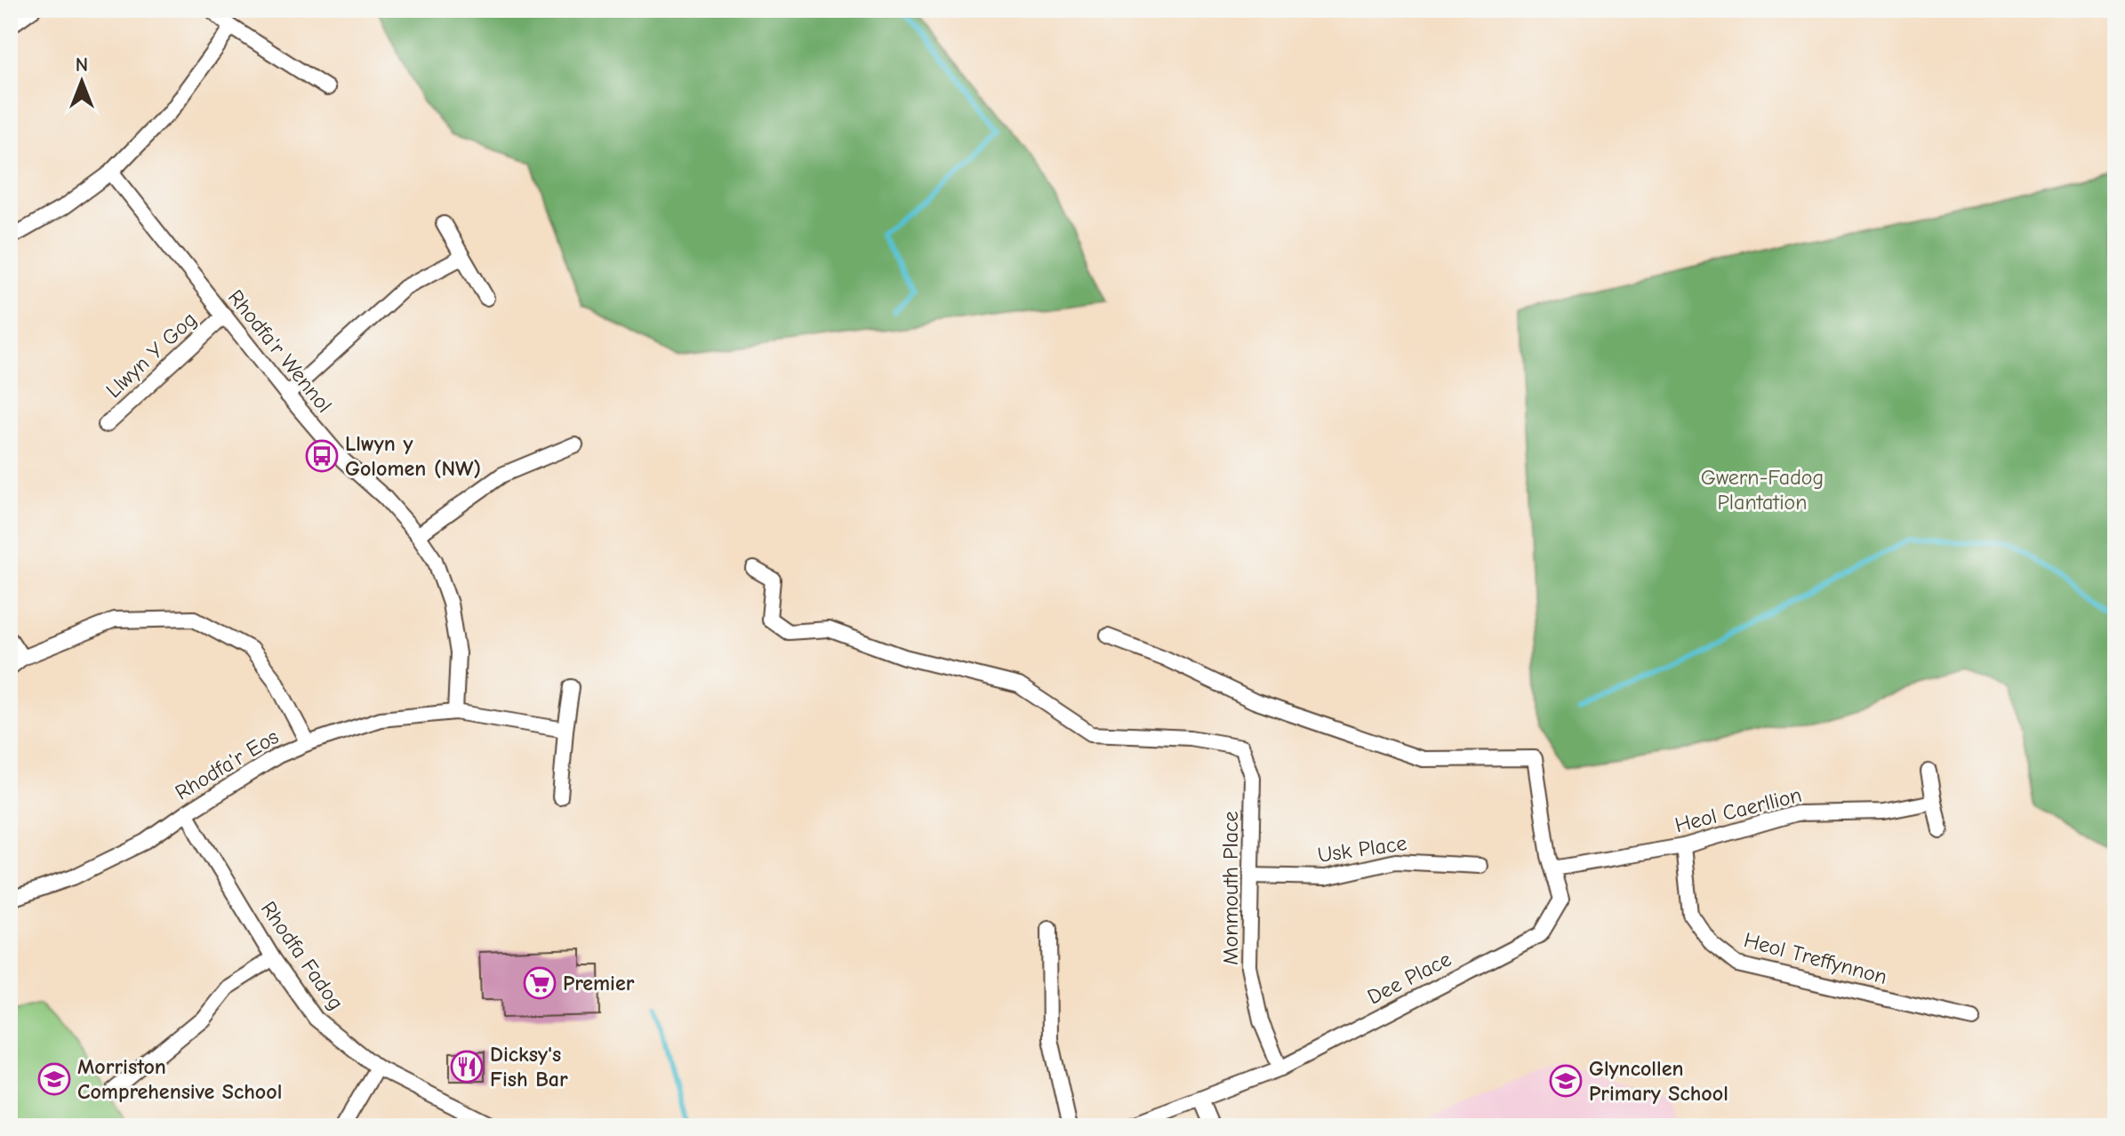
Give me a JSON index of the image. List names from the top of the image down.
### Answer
{
  "streets": {
    "street": [
      "Rhodfa'r Wennol",
      "Llwyn Y Gog",
      "Rhodfa'r Eos",
      "Heol Caerllion",
      "Usk Place",
      "Monmouth Place",
      "Rhodfa Fadog",
      "Heol Treffynnon",
      "Dee Place"
    ]
  },
  "crossings": [
    ["Rhodfa'r Wennol", "Llwyn Y Gog"],
    ["Rhodfa'r Wennol", "Rhodfa'r Eos"],
    ["Rhodfa'r Eos", "Rhodfa Fadog"],
    ["Heol Caerllion", "Heol Treffynnon"],
    ["Heol Caerllion", "Dee Place"],
    ["Usk Place", "Monmouth Place"],
    ["Monmouth Place", "Dee Place"]
  ],
  "parks": ["Gwern-Fadog Plantation"],
  "places": {
    "bus stop": ["Llwyn y Golomen (NW)"],
    "supermarket": ["Premier"],
    "restaurant": ["Dicksy's Fish Bar"],
    "school or university": ["Morriston Comprehensive School", "Glyncollen Primary School"]
  },
  "north": "top"
}
